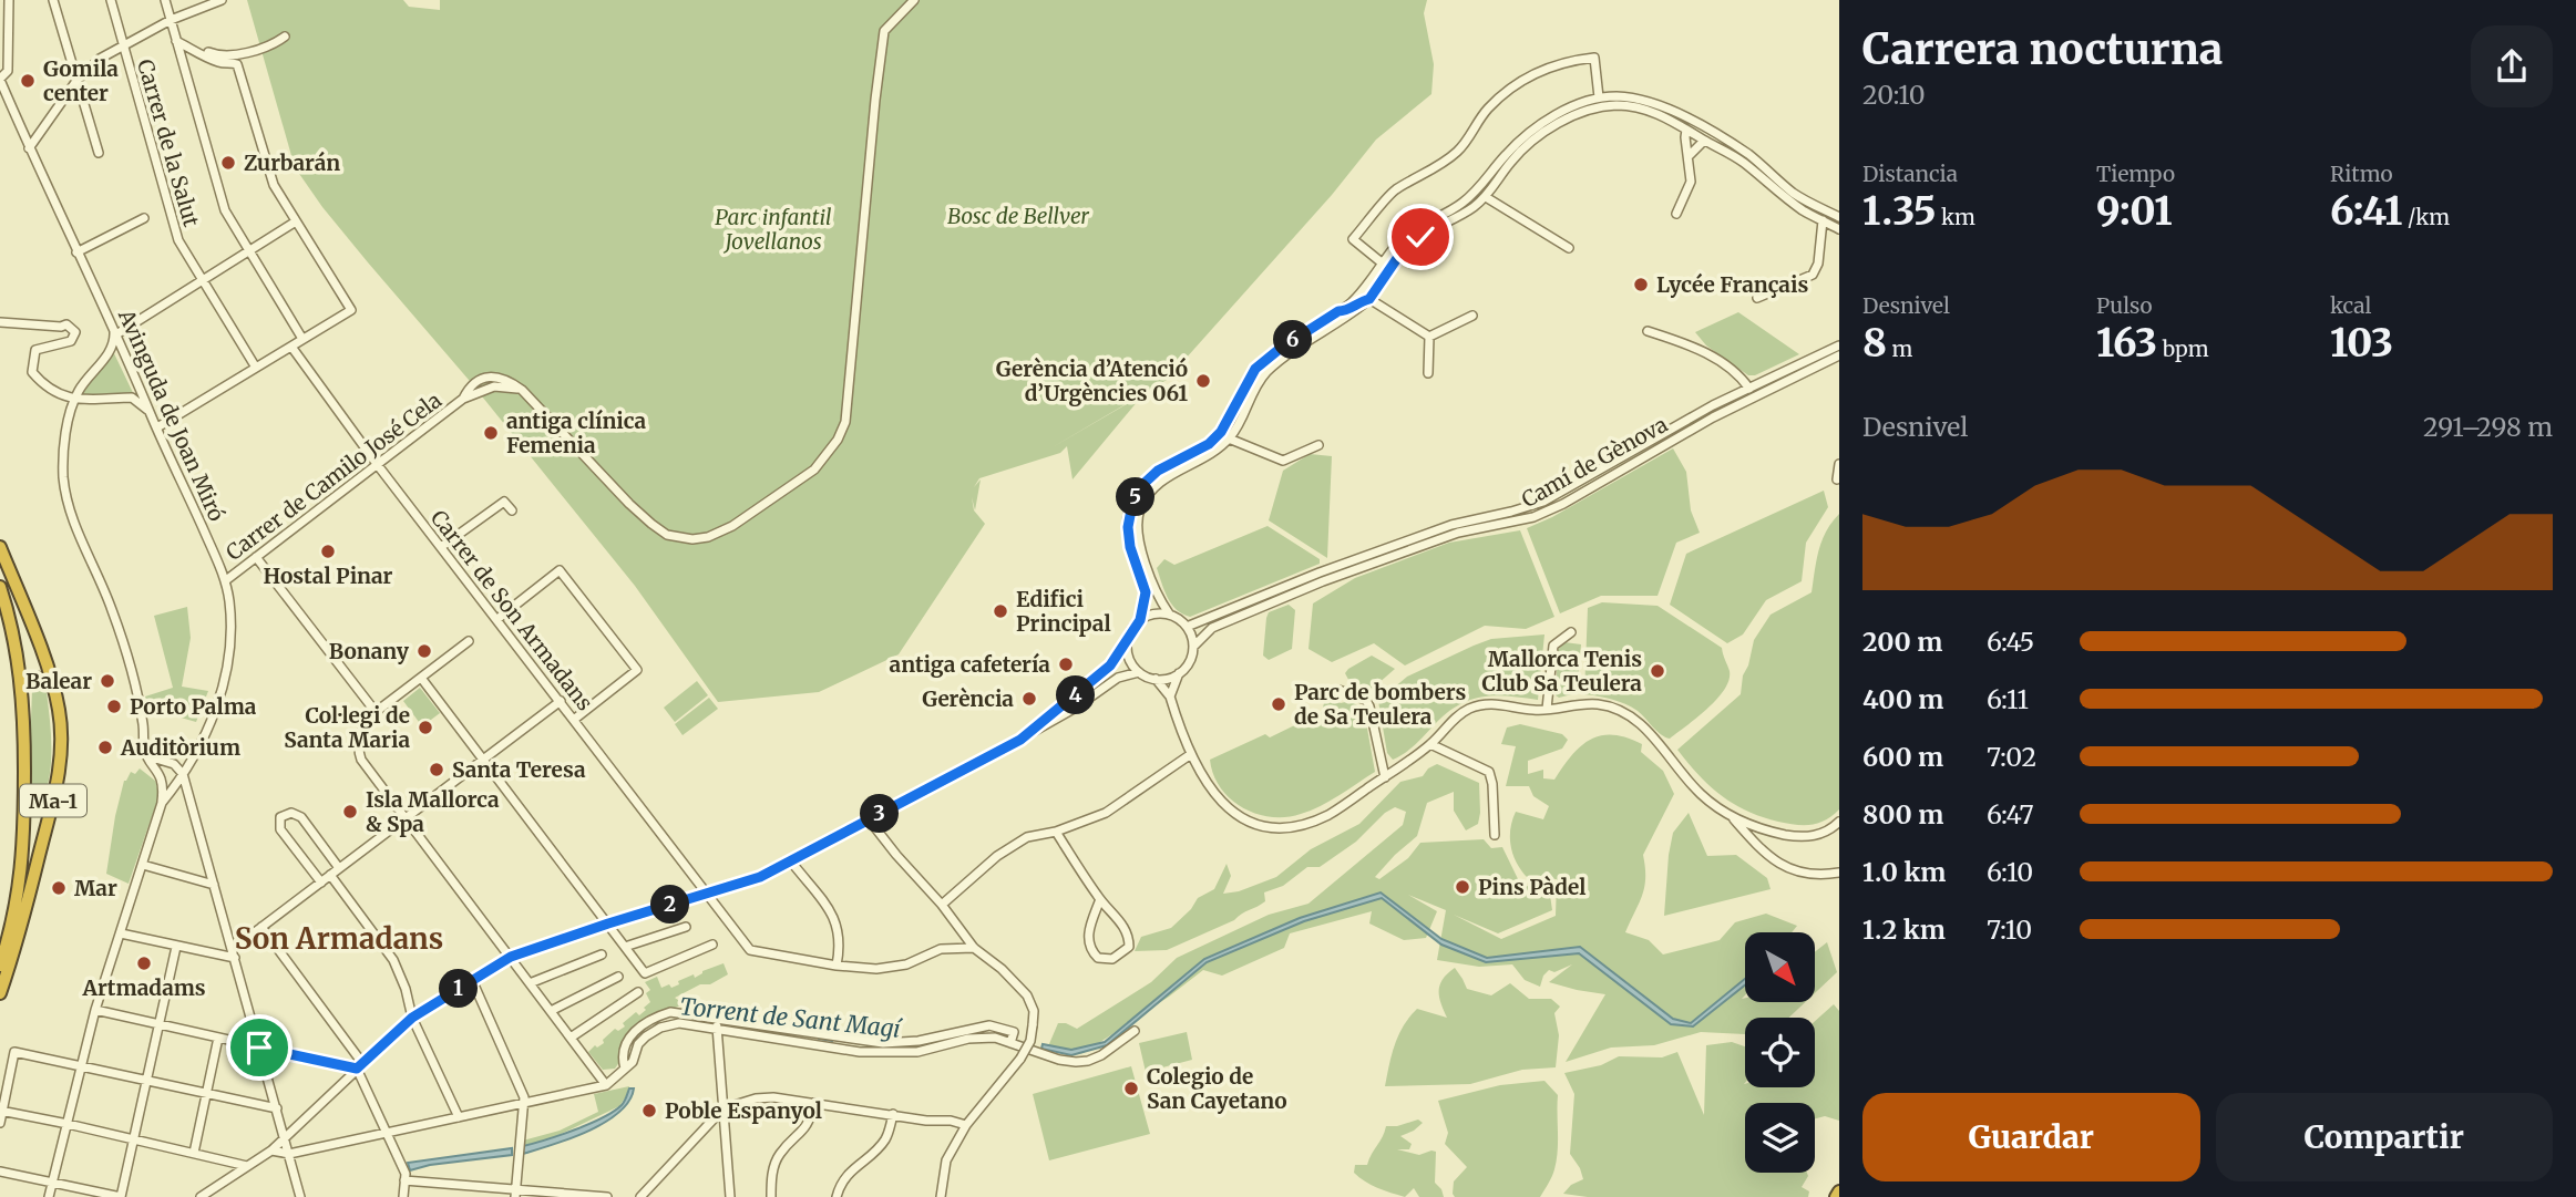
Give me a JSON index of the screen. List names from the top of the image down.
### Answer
{
  "streets": {
    "highway": ["Ma-1"],
    "street": [
      "Carrer de la Salut",
      "Avinguda de Joan Miró",
      "Camí de Gènova",
      "Carrer de Camilo José Cela",
      "Carrer de Son Armadans"
    ]
  },
  "crossings": [
    ["Avinguda de Joan Miró", "Carrer de Camilo José Cela"],
    ["Carrer de Camilo José Cela", "Carrer de Son Armadans"]
  ],
  "districts": ["Son Armadans"],
  "water": ["Torrent de Sant Magí"],
  "parks": ["Bosc de Bellver", "Parc infantil Jovellanos"],
  "places": [
    "Gomila center",
    "Zurbarán",
    "Lycée Français",
    "Gerència d’Atenció d’Urgències 061",
    "antiga clínica Femenia",
    "Hostal Pinar",
    "Edifici Principal",
    "Bonany",
    "antiga cafetería",
    "Mallorca Tenis Club Sa Teulera",
    "Balear",
    "Gerència",
    "Parc de bombers de Sa Teulera",
    "Porto Palma",
    "Col·legi de Santa Maria",
    "Auditòrium",
    "Santa Teresa",
    "Isla Mallorca & Spa",
    "Pins Pàdel",
    "Mar",
    "Artmadams",
    "Colegio de San Cayetano",
    "Poble Espanyol"
  ],
  "north": "bottom right",
  "page": {
    "heading": ["Carrera nocturna", "20:10"],
    "stats": [
      ["Distancia", "1.35 km"],
      ["Tiempo", "9:01"],
      ["Ritmo", "6:41 /km"],
      ["Desnivel", "8 m"],
      ["Pulso", "163 bpm"],
      ["kcal", "103"]
    ],
    "pins": [
      "6",
      "5",
      "4",
      "3",
      "2",
      "1"
    ],
    "chart": ["Desnivel", "291–298 m"],
    "list": [
      {
        "name": "200 m",
        "note": "6:45"
      },
      {
        "name": "400 m",
        "note": "6:11"
      },
      {
        "name": "600 m",
        "note": "7:02"
      },
      {
        "name": "800 m",
        "note": "6:47"
      },
      {
        "name": "1.0 km",
        "note": "6:10"
      },
      {
        "name": "1.2 km",
        "note": "7:10"
      }
    ],
    "buttons": ["Guardar", "Compartir"]
  }
}
